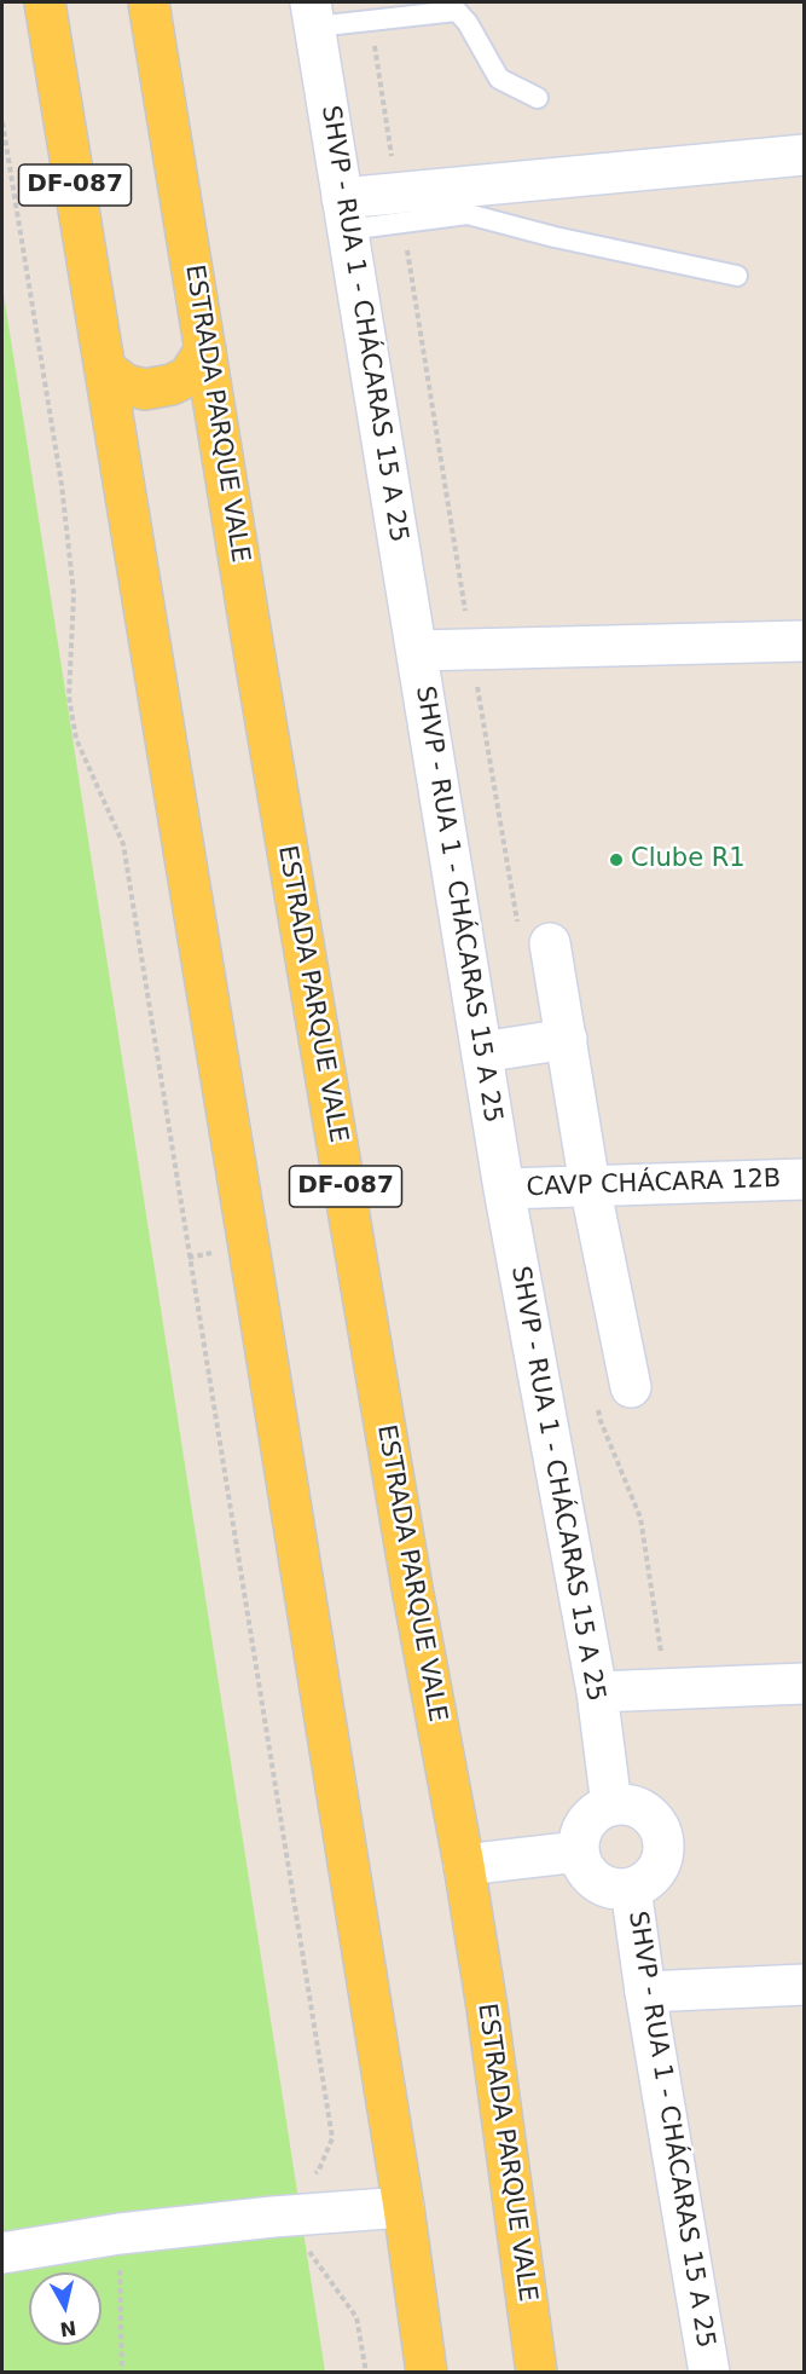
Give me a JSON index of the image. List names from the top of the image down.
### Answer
{
  "streets": {
    "main road": ["DF-087", "ESTRADA PARQUE VALE"],
    "street": ["SHVP - RUA 1 - CHÁCARAS 15 A 25", "CAVP CHÁCARA 12B"]
  },
  "crossings": [
    ["SHVP - RUA 1 - CHÁCARAS 15 A 25", "CAVP CHÁCARA 12B"]
  ],
  "places": ["Clube R1"],
  "north": "bottom"
}
